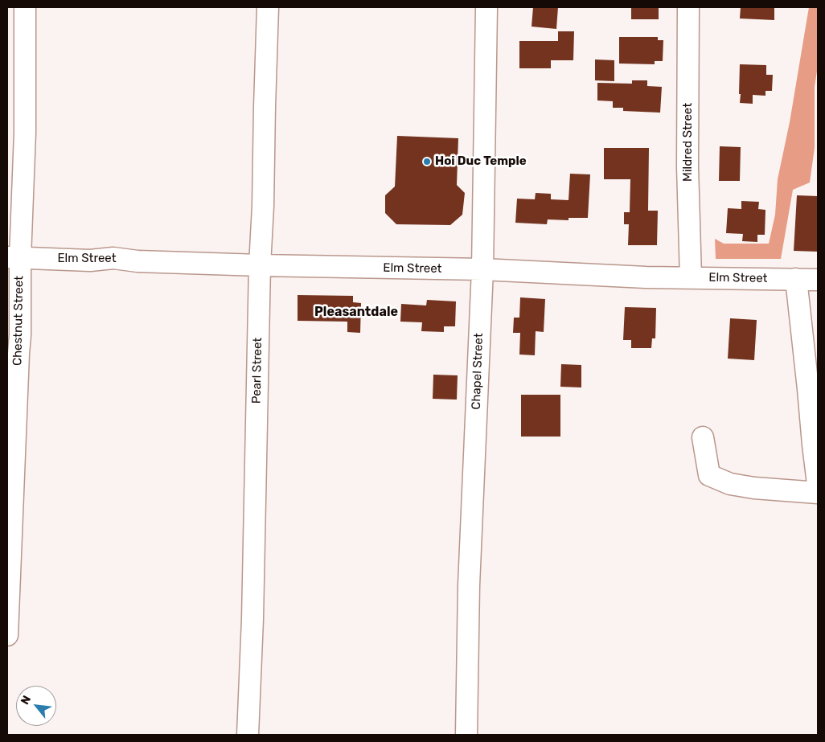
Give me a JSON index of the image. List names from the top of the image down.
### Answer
{
  "streets": {
    "street": [
      "Mildred Street",
      "Elm Street",
      "Chestnut Street",
      "Pearl Street",
      "Chapel Street"
    ]
  },
  "crossings": [
    ["Mildred Street", "Elm Street"],
    ["Elm Street", "Chestnut Street"],
    ["Elm Street", "Pearl Street"],
    ["Elm Street", "Chapel Street"]
  ],
  "districts": ["Pleasantdale"],
  "places": ["Hoi Duc Temple"],
  "north": "top left"
}
